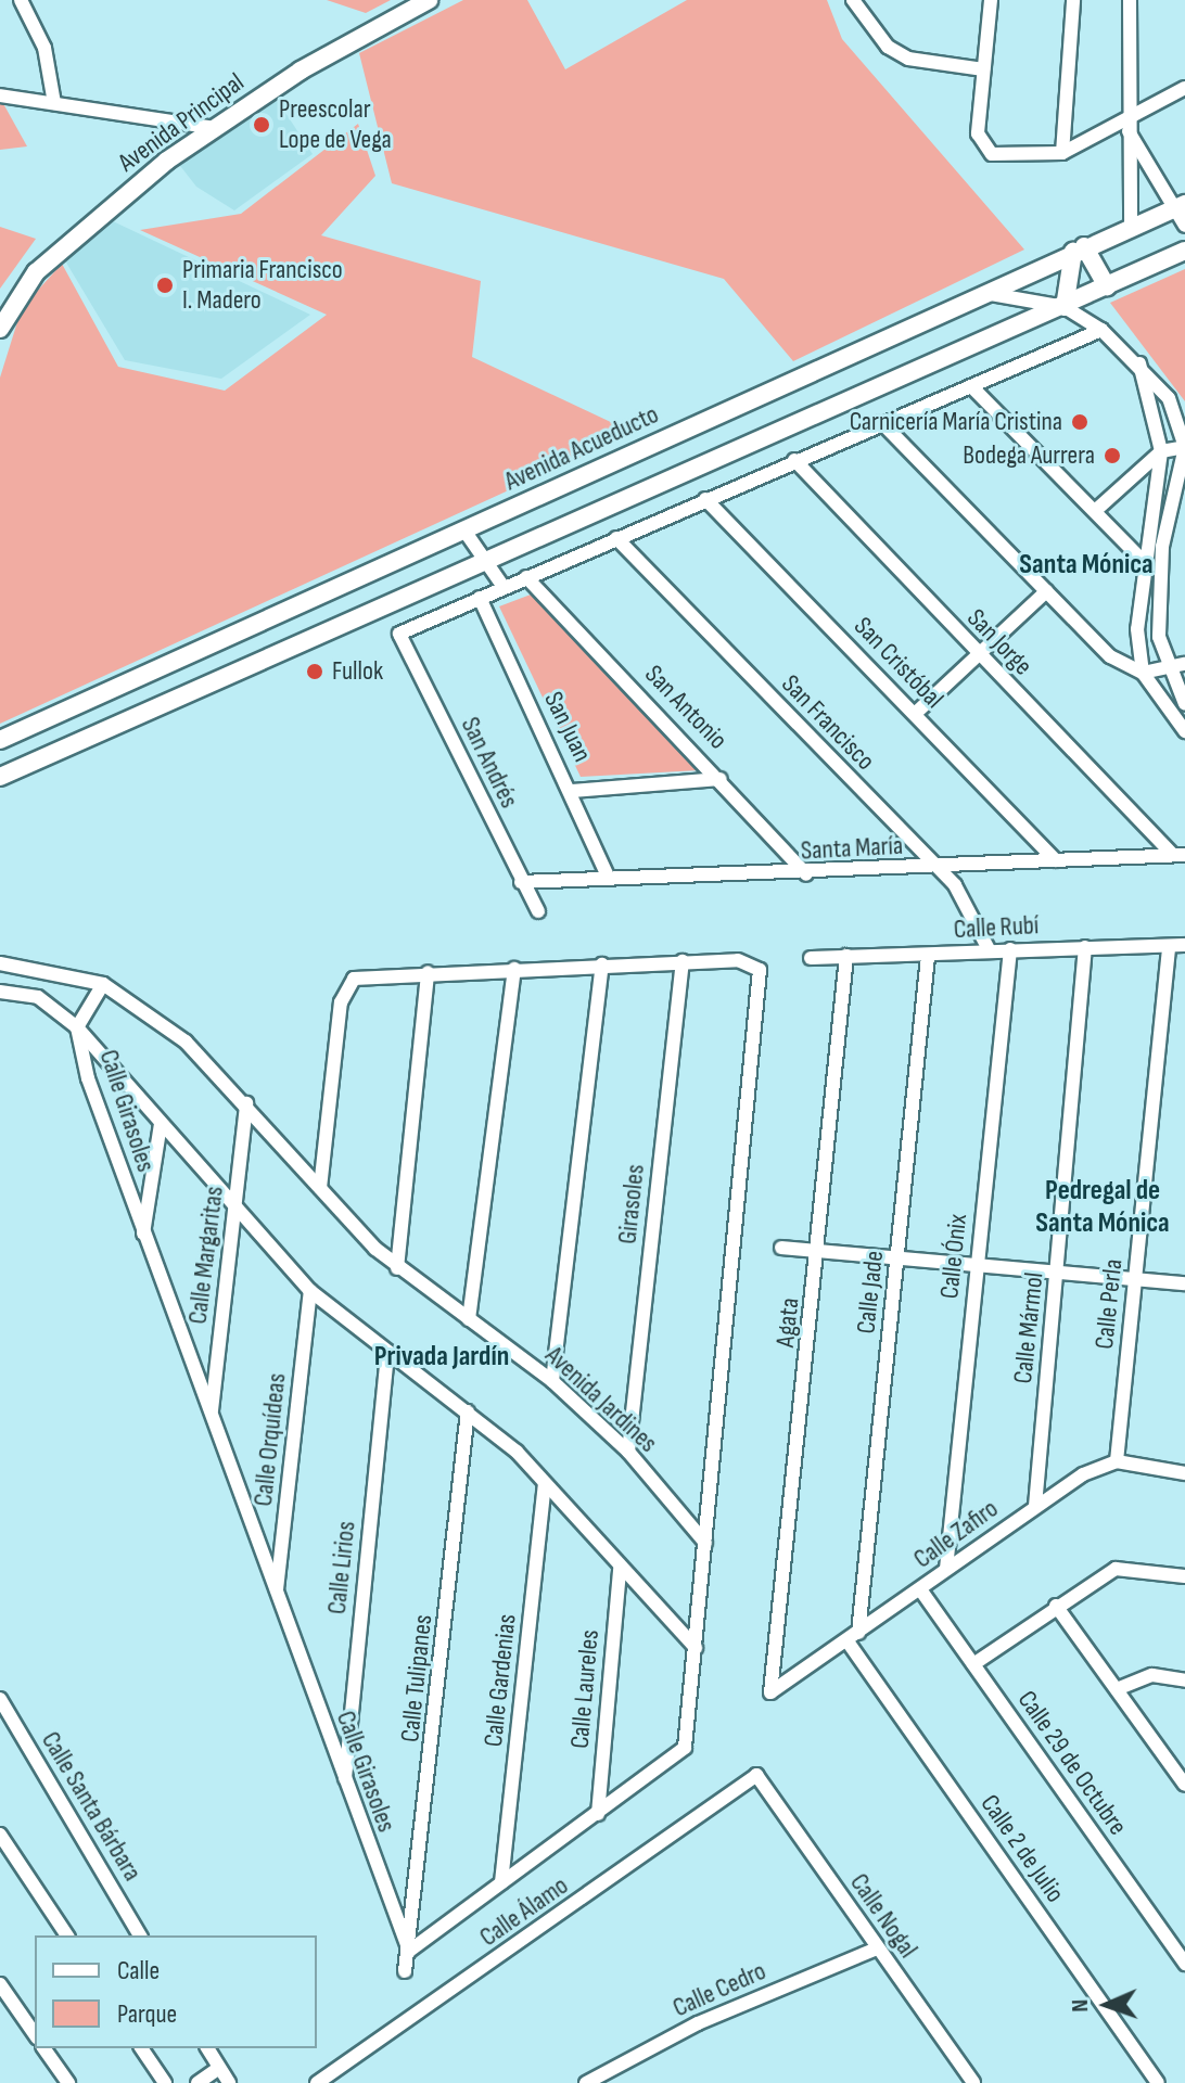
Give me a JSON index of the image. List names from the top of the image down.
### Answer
{
  "streets": {
    "street": [
      "Avenida Principal",
      "Avenida Acueducto",
      "San Jorge",
      "San Cristóbal",
      "San Antonio",
      "San Francisco",
      "San Juan",
      "San Andrés",
      "Santa María",
      "Calle Rubí",
      "Calle Girasoles",
      "Girasoles",
      "Calle Margaritas",
      "Calle Ónix",
      "Calle Jade",
      "Calle Perla",
      "Agata",
      "Calle Mármol",
      "Avenida Jardines",
      "Calle Orquídeas",
      "Calle Zafiro",
      "Calle Lirios",
      "Calle Tulipanes",
      "Calle Gardenias",
      "Calle Laureles",
      "Calle 29 de Octubre",
      "Calle Santa Bárbara",
      "Calle 2 de Julio",
      "Calle Álamo",
      "Calle Nogal",
      "Calle Cedro"
    ]
  },
  "crossings": [
    ["San Jorge", "Santa María"],
    ["San Cristóbal", "Santa María"],
    ["San Antonio", "Santa María"],
    ["San Francisco", "Santa María"],
    ["San Francisco", "Calle Rubí"],
    ["San Juan", "San Andrés"],
    ["San Juan", "Santa María"],
    ["San Andrés", "Santa María"],
    ["Calle Rubí", "Calle Ónix"],
    ["Calle Rubí", "Calle Jade"],
    ["Calle Rubí", "Calle Perla"],
    ["Calle Rubí", "Agata"],
    ["Calle Rubí", "Calle Mármol"],
    ["Calle Girasoles", "Calle Margaritas"],
    ["Calle Girasoles", "Avenida Jardines"],
    ["Calle Girasoles", "Calle Orquídeas"],
    ["Calle Girasoles", "Calle Lirios"],
    ["Calle Girasoles", "Calle Tulipanes"],
    ["Girasoles", "Avenida Jardines"],
    ["Calle Margaritas", "Avenida Jardines"],
    ["Calle Ónix", "Calle Zafiro"],
    ["Calle Jade", "Calle Zafiro"],
    ["Calle Jade", "Calle 2 de Julio"],
    ["Calle Perla", "Calle Zafiro"],
    ["Agata", "Calle Zafiro"],
    ["Calle Mármol", "Calle Zafiro"],
    ["Calle Zafiro", "Calle 29 de Octubre"],
    ["Calle Zafiro", "Calle 2 de Julio"],
    ["Calle Álamo", "Calle Nogal"],
    ["Calle Nogal", "Calle Cedro"]
  ],
  "districts": ["Santa Mónica", "Pedregal de Santa Mónica", "Privada Jardín"],
  "places": [
    "Preescolar Lope de Vega",
    "Primaria Francisco I. Madero",
    "Carnicería María Cristina",
    "Bodega Aurrera",
    "Fullok"
  ],
  "legend": ["Calle", "Parque"],
  "north": "left"
}
